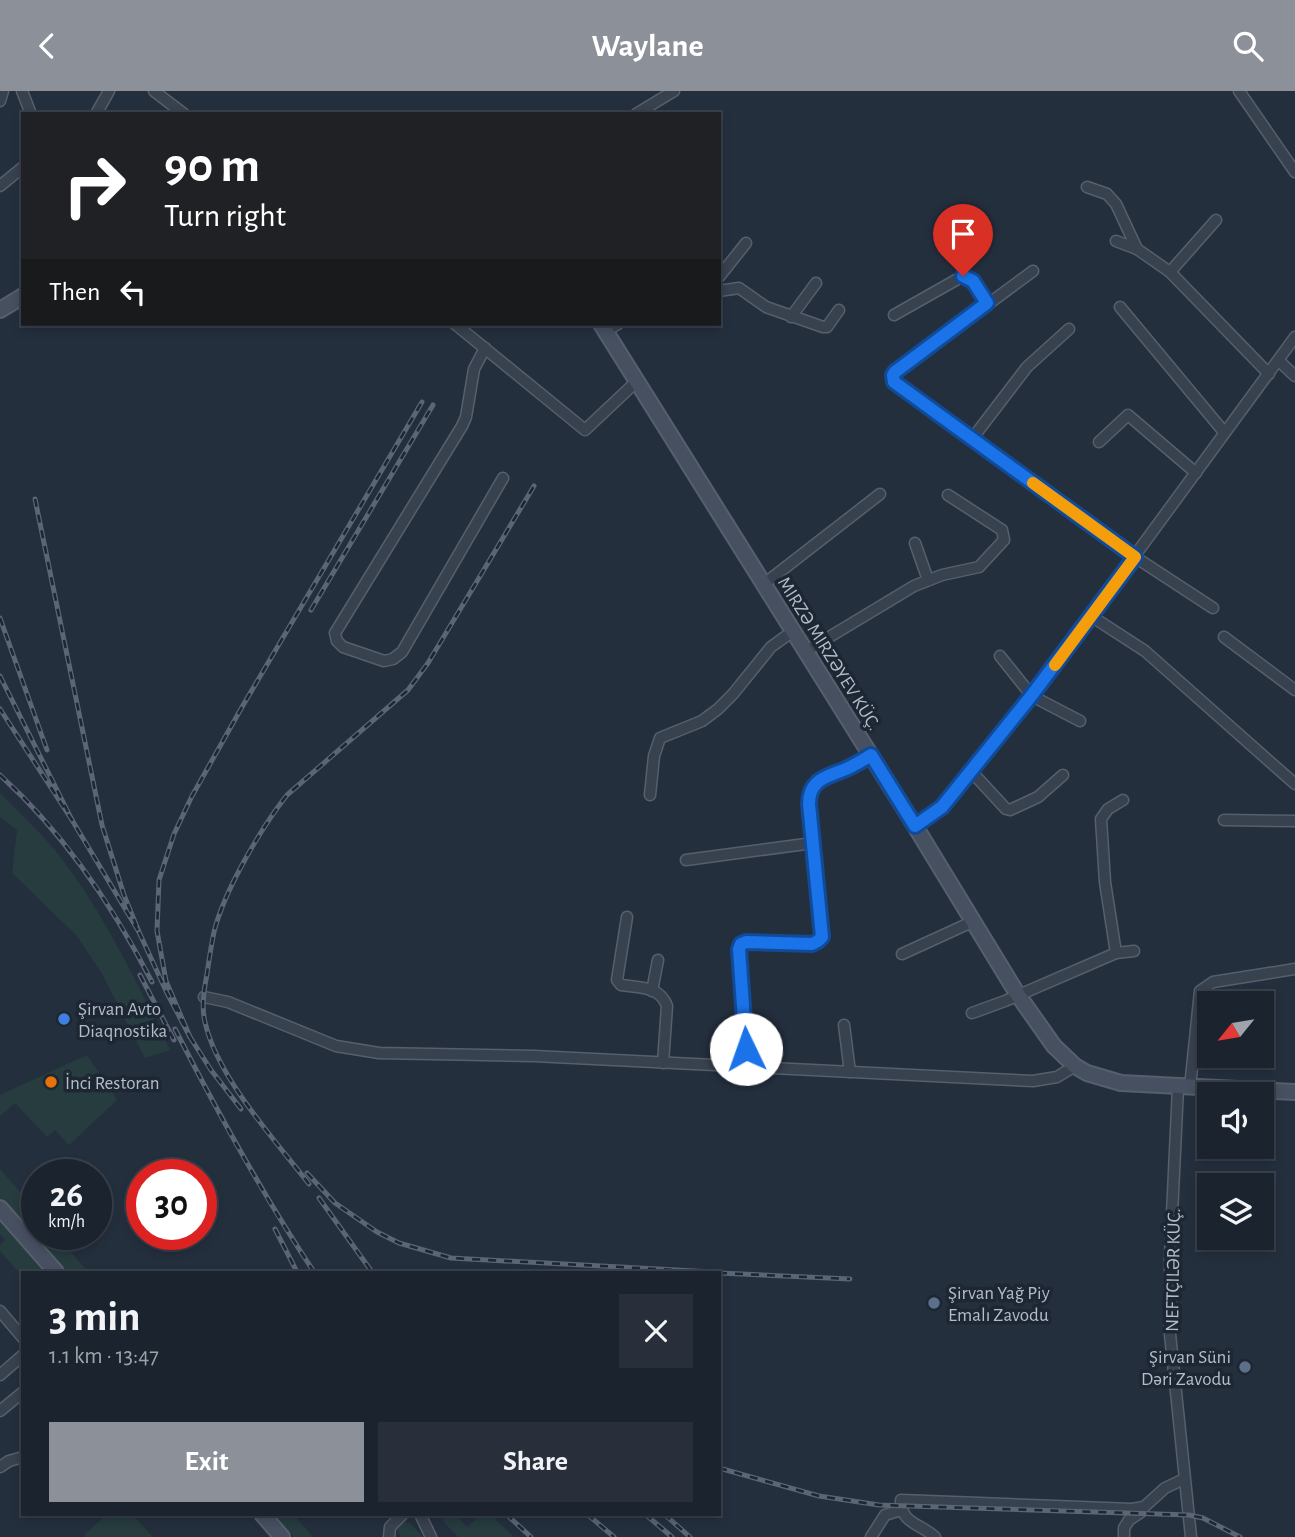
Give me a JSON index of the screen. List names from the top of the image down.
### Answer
{
  "streets": {
    "main road": ["MIRZƏ MIRZƏYEV KÜÇ."],
    "street": ["NEFTÇILƏR KÜÇ."]
  },
  "crossings": [
    ["MIRZƏ MIRZƏYEV KÜÇ.", "NEFTÇILƏR KÜÇ."]
  ],
  "places": [
    "Şirvan Avto Diaqnostika",
    "İnci Restoran",
    "Şirvan Yağ Piy Emalı Zavodu",
    "Şirvan Süni Dəri Zavodu"
  ],
  "north": "bottom left",
  "page": {
    "header": "Waylane",
    "turn": ["90 m", "Turn right"],
    "then": "Then",
    "speed": "26 km/h",
    "limit": "30",
    "heading": ["3 min", "1.1 km · 13:47"],
    "buttons": ["Exit", "Share"]
  }
}
